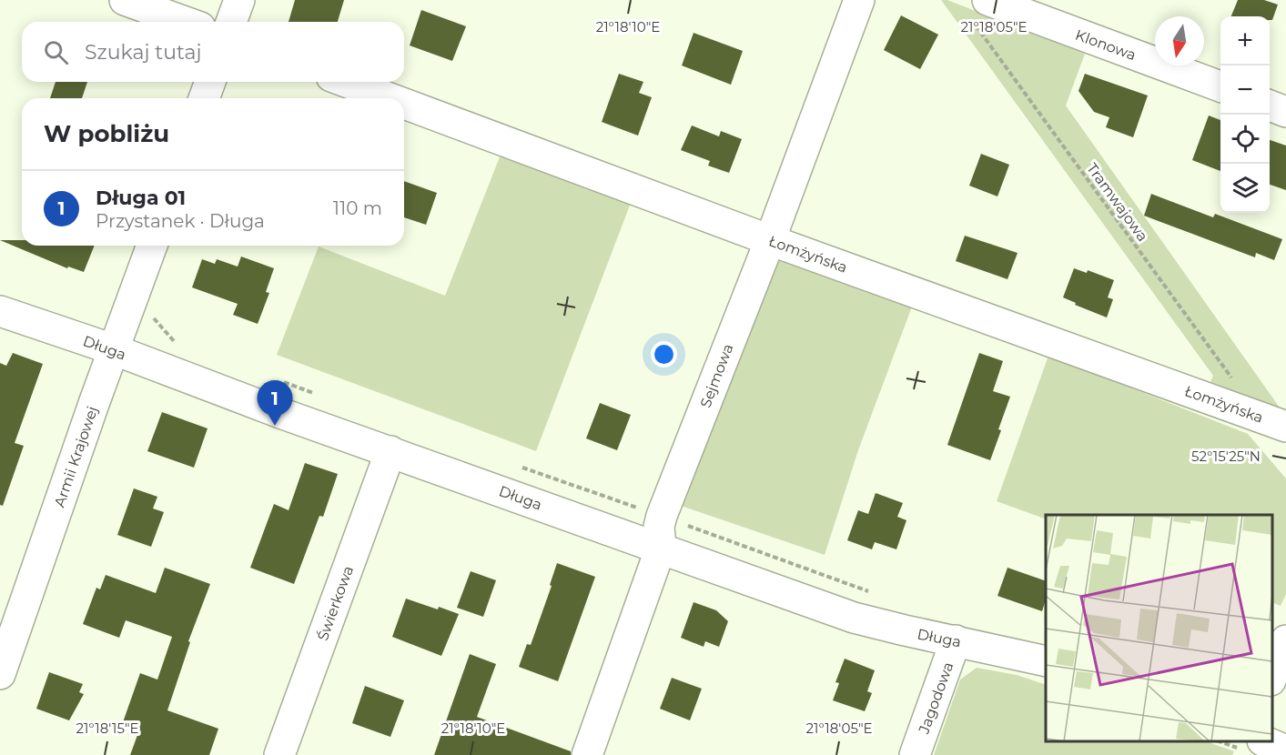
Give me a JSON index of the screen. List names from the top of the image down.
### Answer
{
  "streets": {
    "street": [
      "Klonowa",
      "Łomżyńska",
      "Długa",
      "Sejmowa",
      "Armii Krajowej",
      "Świerkowa",
      "Jagodowa"
    ],
    "path": ["Tramwajowa"]
  },
  "crossings": [
    ["Klonowa", "Tramwajowa"],
    ["Łomżyńska", "Sejmowa"],
    ["Długa", "Sejmowa"],
    ["Długa", "Armii Krajowej"],
    ["Długa", "Świerkowa"],
    ["Długa", "Jagodowa"]
  ],
  "north": "bottom",
  "page": {
    "map_buttons": ["+", "−"],
    "search": "Szukaj tutaj",
    "heading": "W pobliżu",
    "list": [
      {
        "mark": "1",
        "name": "Długa 01",
        "note": "Przystanek · Długa",
        "value": "110 m"
      }
    ],
    "pins": "1"
  },
  "coordinates": [
    "21°18'10\"E",
    "21°18'05\"E",
    "52°15'25\"N",
    "21°18'15\"E"
  ]
}
